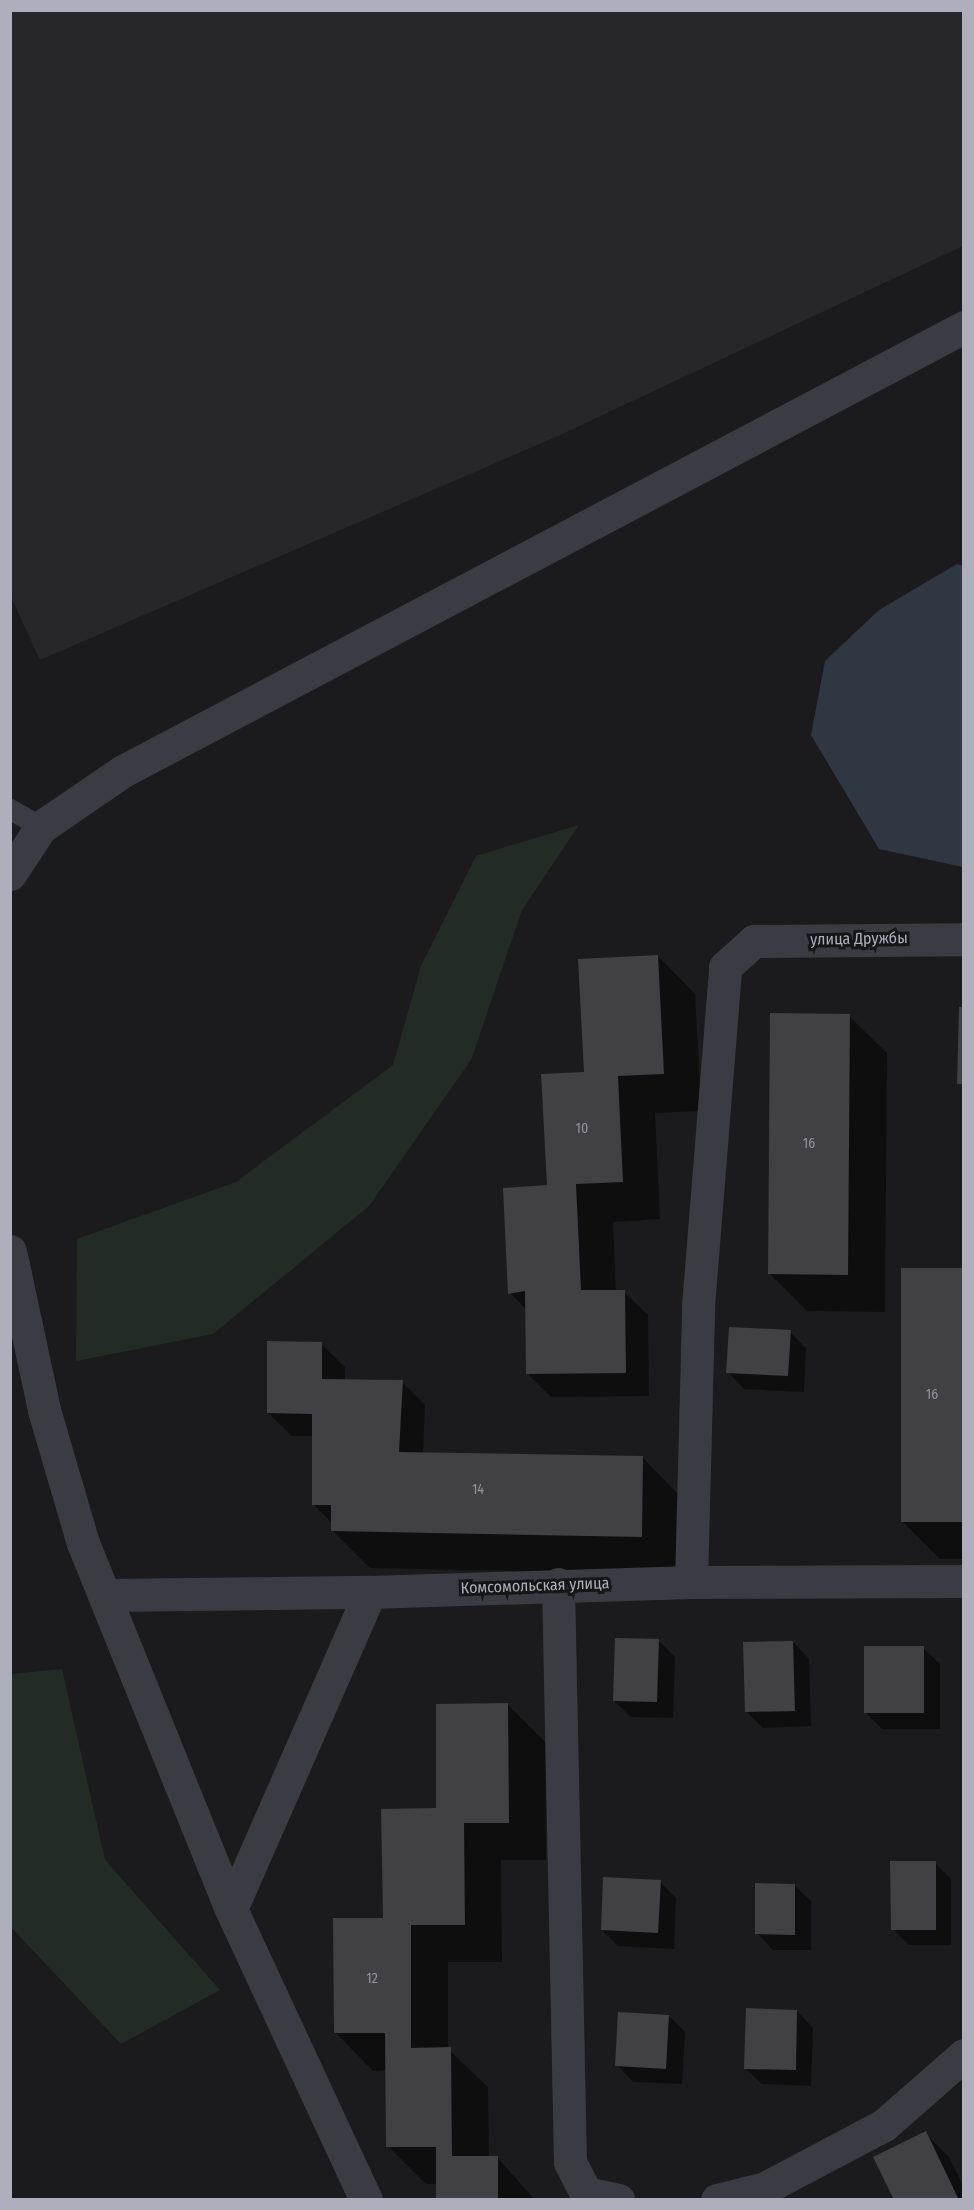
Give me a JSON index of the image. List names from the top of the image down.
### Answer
{
  "streets": {
    "street": ["улица Дружбы", "Комсомольская улица"]
  },
  "crossings": [
    ["улица Дружбы", "Комсомольская улица"]
  ],
  "house_numbers": [
    "10",
    "16",
    "16",
    "14",
    "12"
  ]
}
